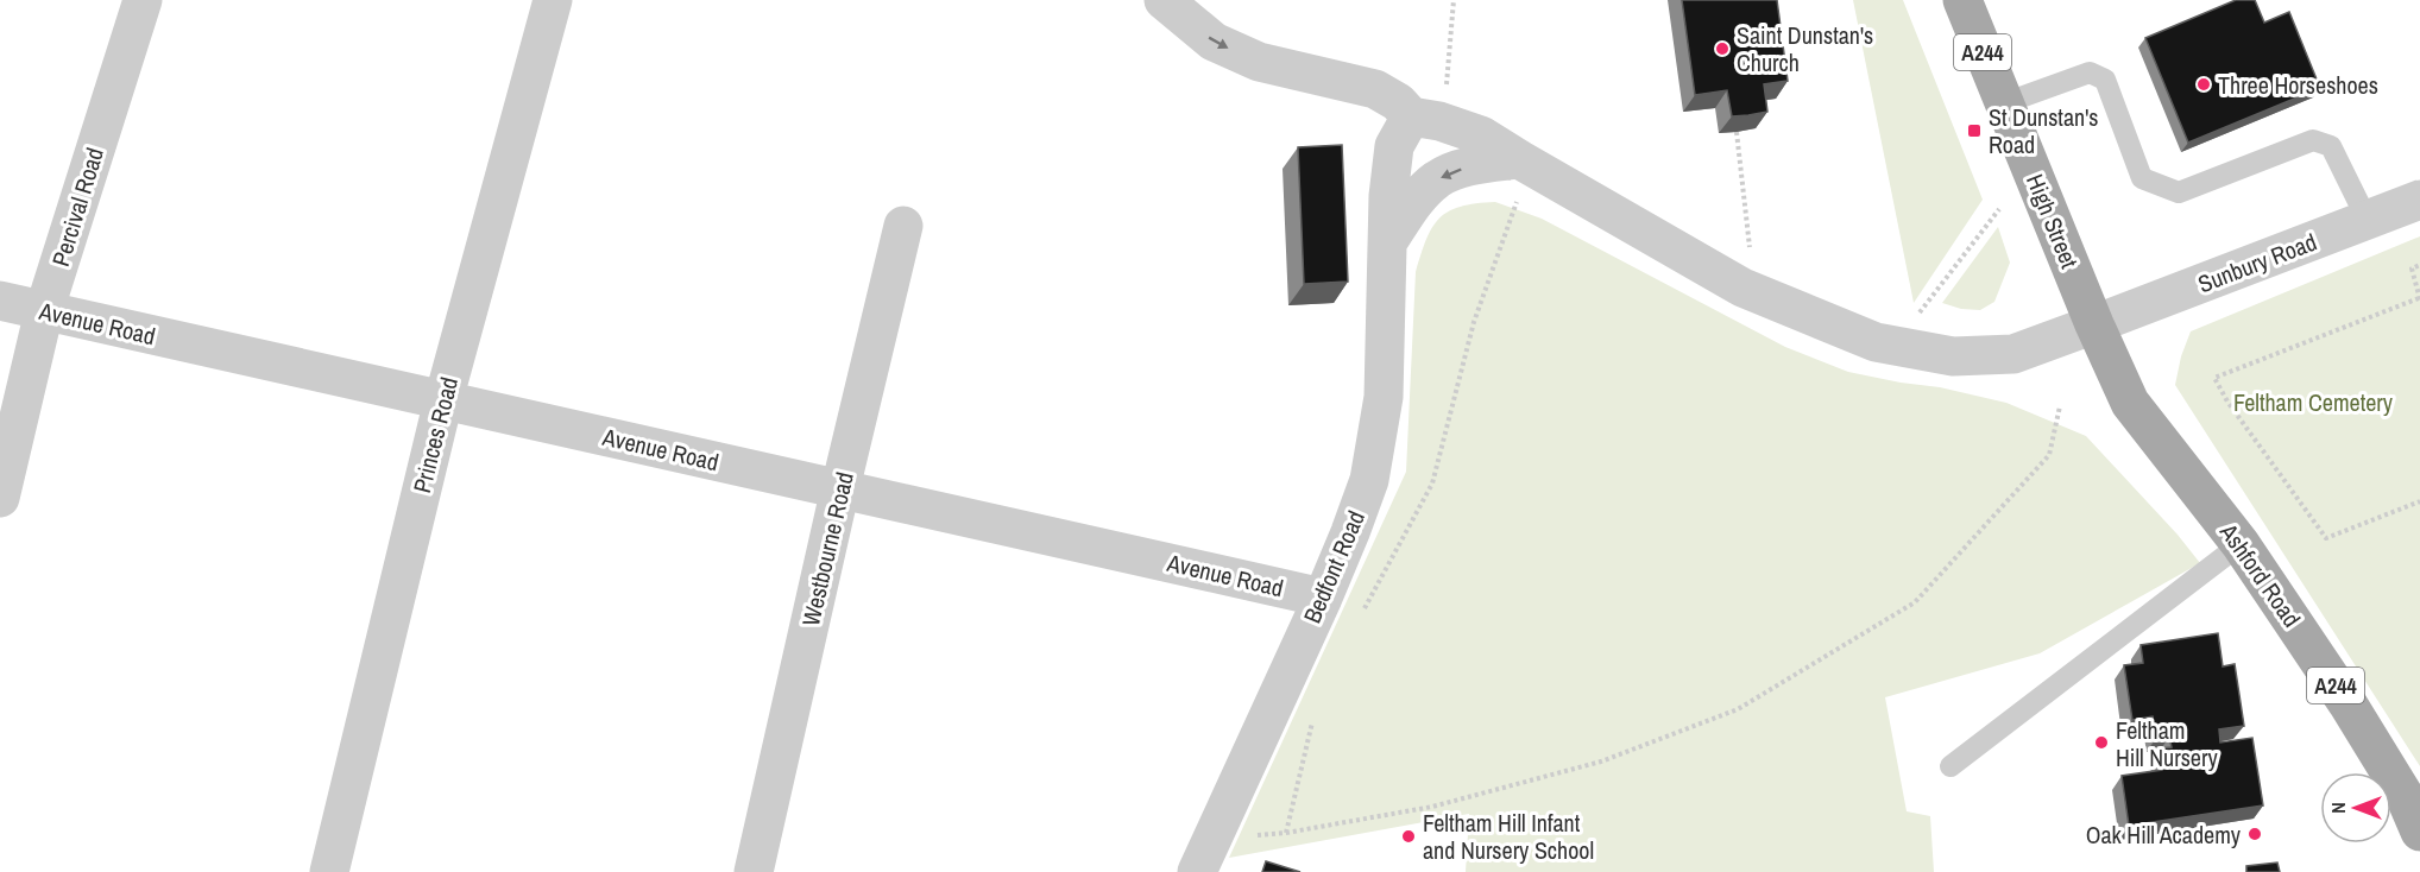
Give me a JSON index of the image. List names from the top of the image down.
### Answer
{
  "streets": {
    "main road": ["A244", "High Street", "Ashford Road"],
    "street": [
      "Percival Road",
      "Sunbury Road",
      "Avenue Road",
      "Princes Road",
      "Westbourne Road",
      "Bedfont Road"
    ]
  },
  "crossings": [
    ["Percival Road", "Avenue Road"],
    ["High Street", "Sunbury Road"],
    ["High Street", "Ashford Road"],
    ["Sunbury Road", "Ashford Road"],
    ["Avenue Road", "Princes Road"],
    ["Avenue Road", "Westbourne Road"],
    ["Avenue Road", "Bedfont Road"]
  ],
  "parks": ["Feltham Cemetery"],
  "places": {
    "other": [
      "Saint Dunstan's Church",
      "Three Horseshoes",
      "Feltham Hill Nursery",
      "Oak Hill Academy",
      "Feltham Hill Infant and Nursery School"
    ],
    "transit": ["St Dunstan's Road"]
  },
  "north": "left"
}
